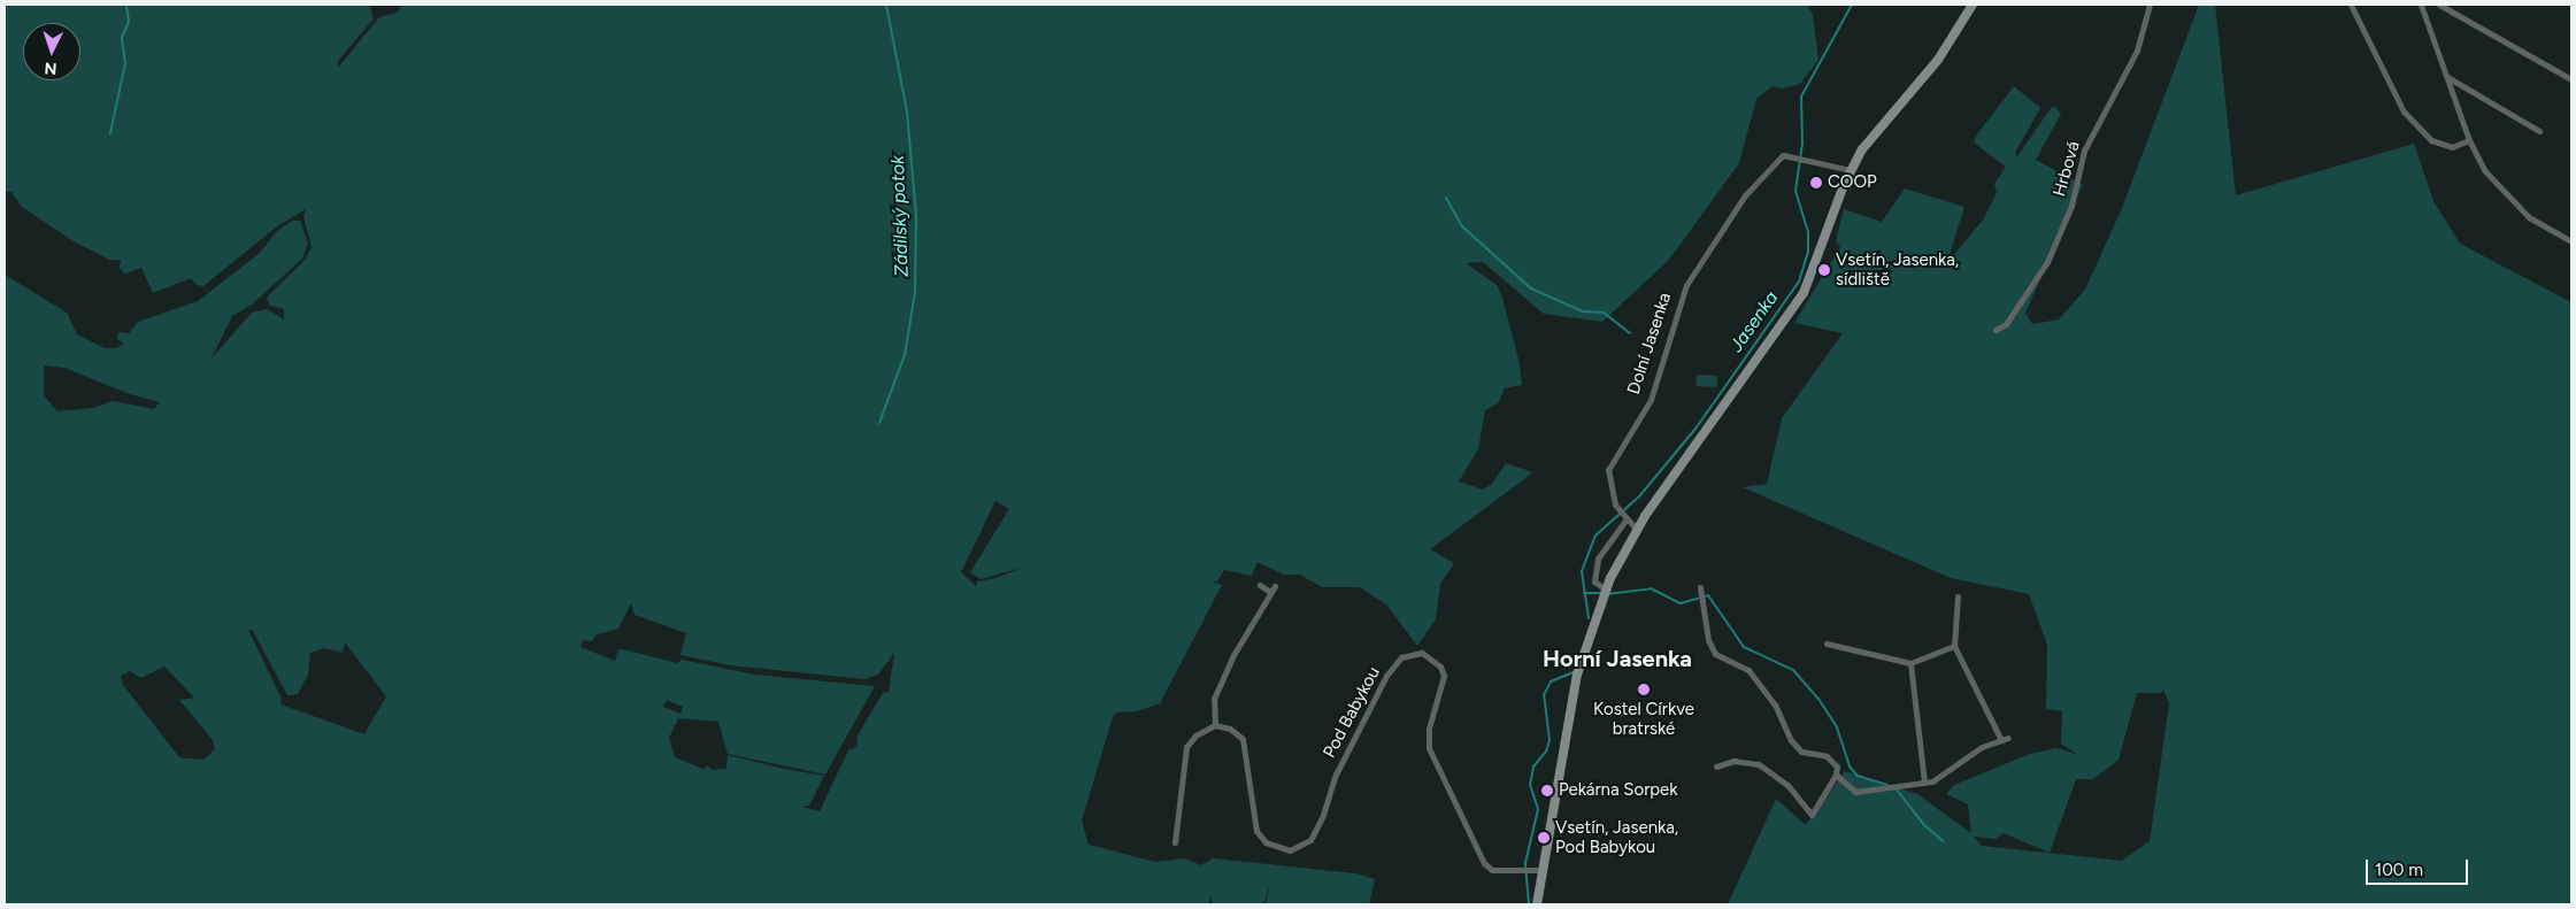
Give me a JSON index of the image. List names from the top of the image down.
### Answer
{
  "streets": {
    "street": ["Hrbová", "Dolní Jasenka", "Pod Babykou"]
  },
  "districts": ["Horní Jasenka"],
  "water": ["Zádilský potok", "Jasenka"],
  "places": [
    "COOP",
    "Vsetín, Jasenka, sídliště",
    "Kostel Církve bratrské",
    "Pekárna Sorpek",
    "Vsetín, Jasenka, Pod Babykou"
  ],
  "scale_bar": "100 m",
  "north": "bottom"
}
